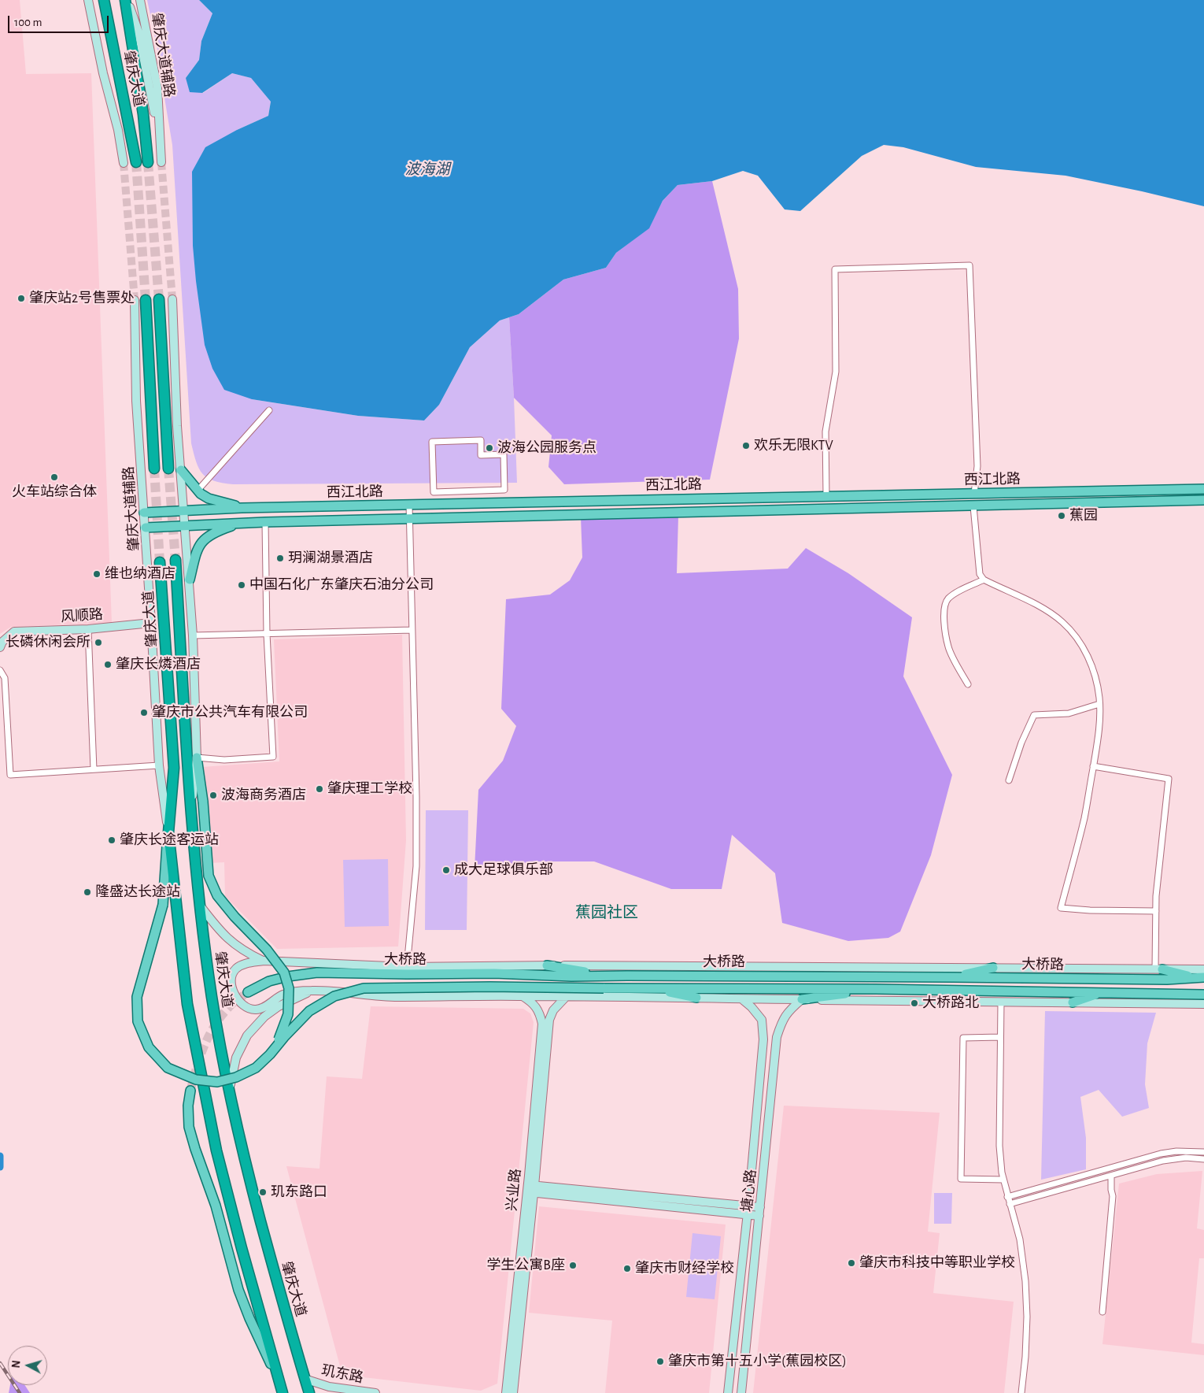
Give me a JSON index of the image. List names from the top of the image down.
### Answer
{
  "streets": {
    "highway": ["肇庆大道"],
    "main road": ["西江北路", "大桥路"],
    "street": [
      "肇庆大道辅路",
      "风顺路",
      "兴业路",
      "塘心路",
      "玑东路"
    ]
  },
  "crossings": [
    ["肇庆大道辅路", "肇庆大道"],
    ["肇庆大道辅路", "西江北路"],
    ["肇庆大道辅路", "风顺路"],
    ["肇庆大道", "玑东路"]
  ],
  "districts": ["蕉园社区"],
  "water": ["波海湖"],
  "places": [
    "肇庆站2号售票处",
    "欢乐无限KTV",
    "波海公园服务点",
    "火车站综合体",
    "蕉园",
    "玥澜湖景酒店",
    "维也纳酒店",
    "中国石化广东肇庆石油分公司",
    "长磷休闲会所",
    "肇庆长燐酒店",
    "肇庆市公共汽车有限公司",
    "肇庆理工学校",
    "波海商务酒店",
    "肇庆长途客运站",
    "成大足球俱乐部",
    "隆盛达长途站",
    "大桥路北",
    "玑东路口",
    "肇庆市科技中等职业学校",
    "学生公寓B座",
    "肇庆市财经学校",
    "肇庆市第十五小学(蕉园校区)"
  ],
  "scale_bar": "100 m",
  "north": "left"
}
